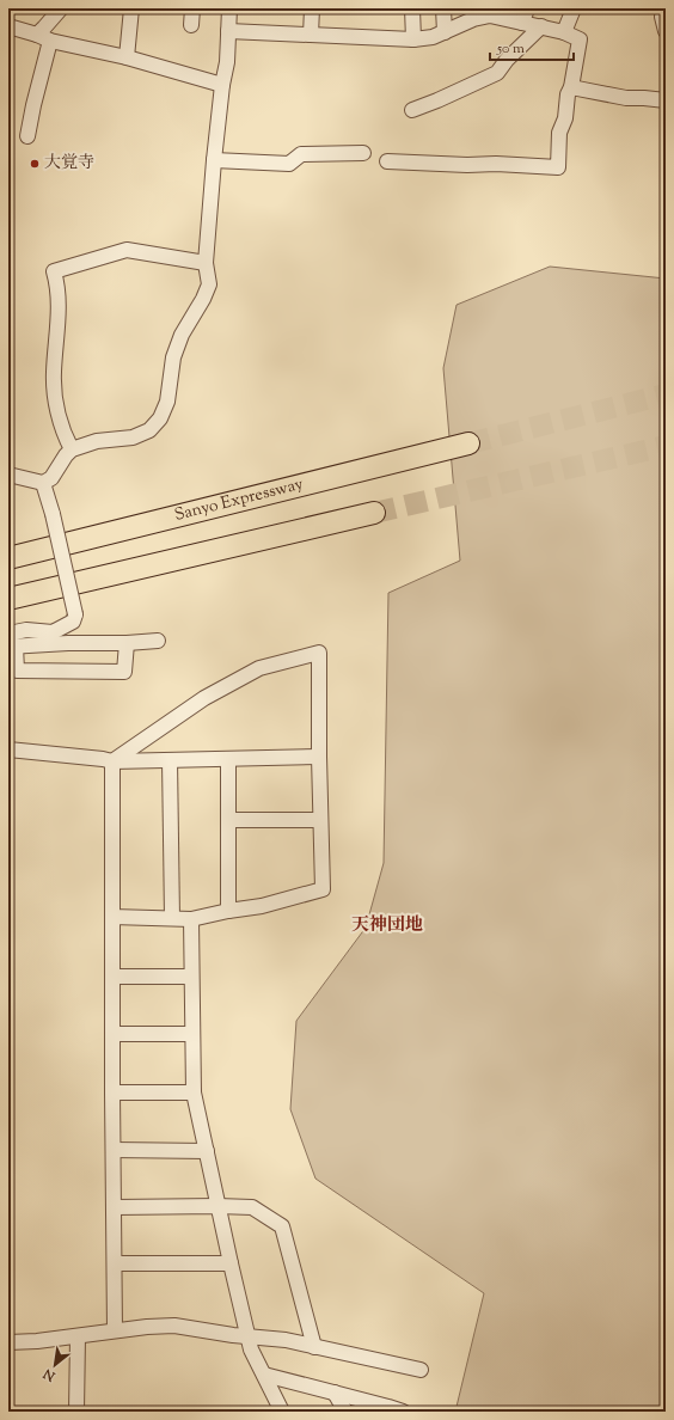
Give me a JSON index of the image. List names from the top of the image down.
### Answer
{
  "streets": {
    "highway": ["Sanyo Expressway"]
  },
  "districts": ["天神団地"],
  "places": ["大覚寺"],
  "scale_bar": "50 m",
  "north": "bottom left"
}
